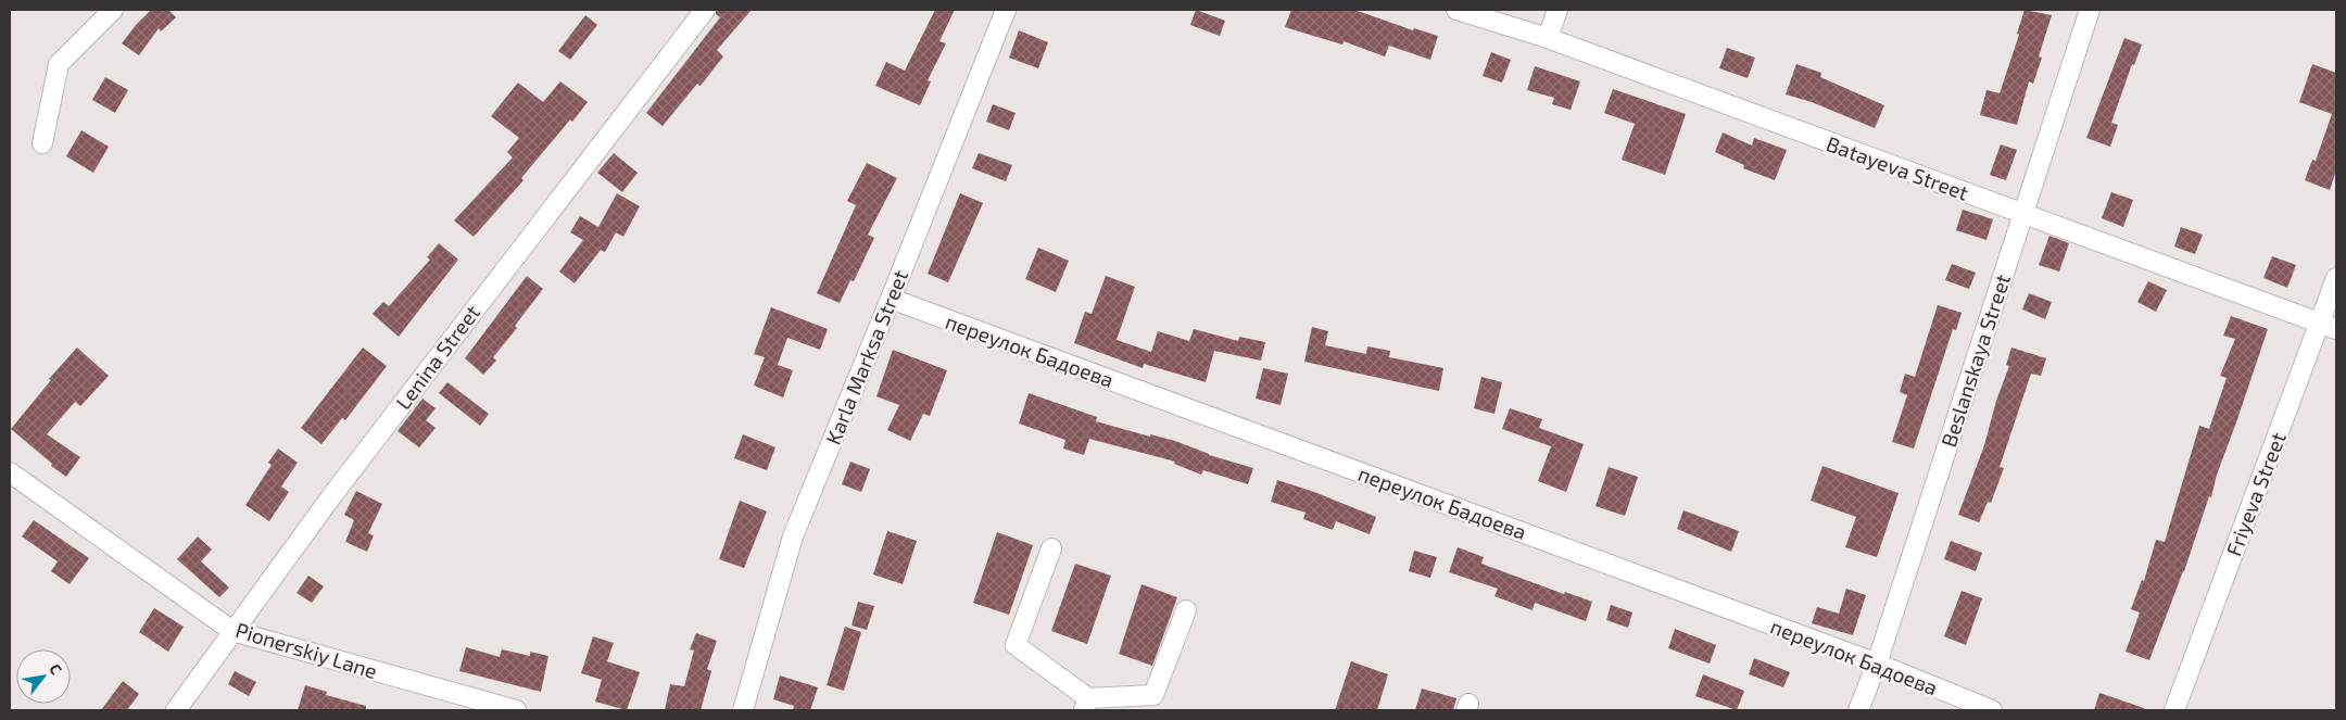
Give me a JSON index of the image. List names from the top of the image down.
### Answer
{
  "streets": {
    "street": [
      "Batayeva Street",
      "переулок Бадоева",
      "Lenina Street",
      "Karla Marksa Street",
      "Beslanskaya Street",
      "Friyeva Street",
      "Pionerskiy Lane"
    ]
  },
  "crossings": [
    ["Batayeva Street", "Beslanskaya Street"],
    ["Batayeva Street", "Friyeva Street"],
    ["переулок Бадоева", "Karla Marksa Street"],
    ["переулок Бадоева", "Beslanskaya Street"],
    ["Lenina Street", "Pionerskiy Lane"]
  ],
  "north": "top right"
}
